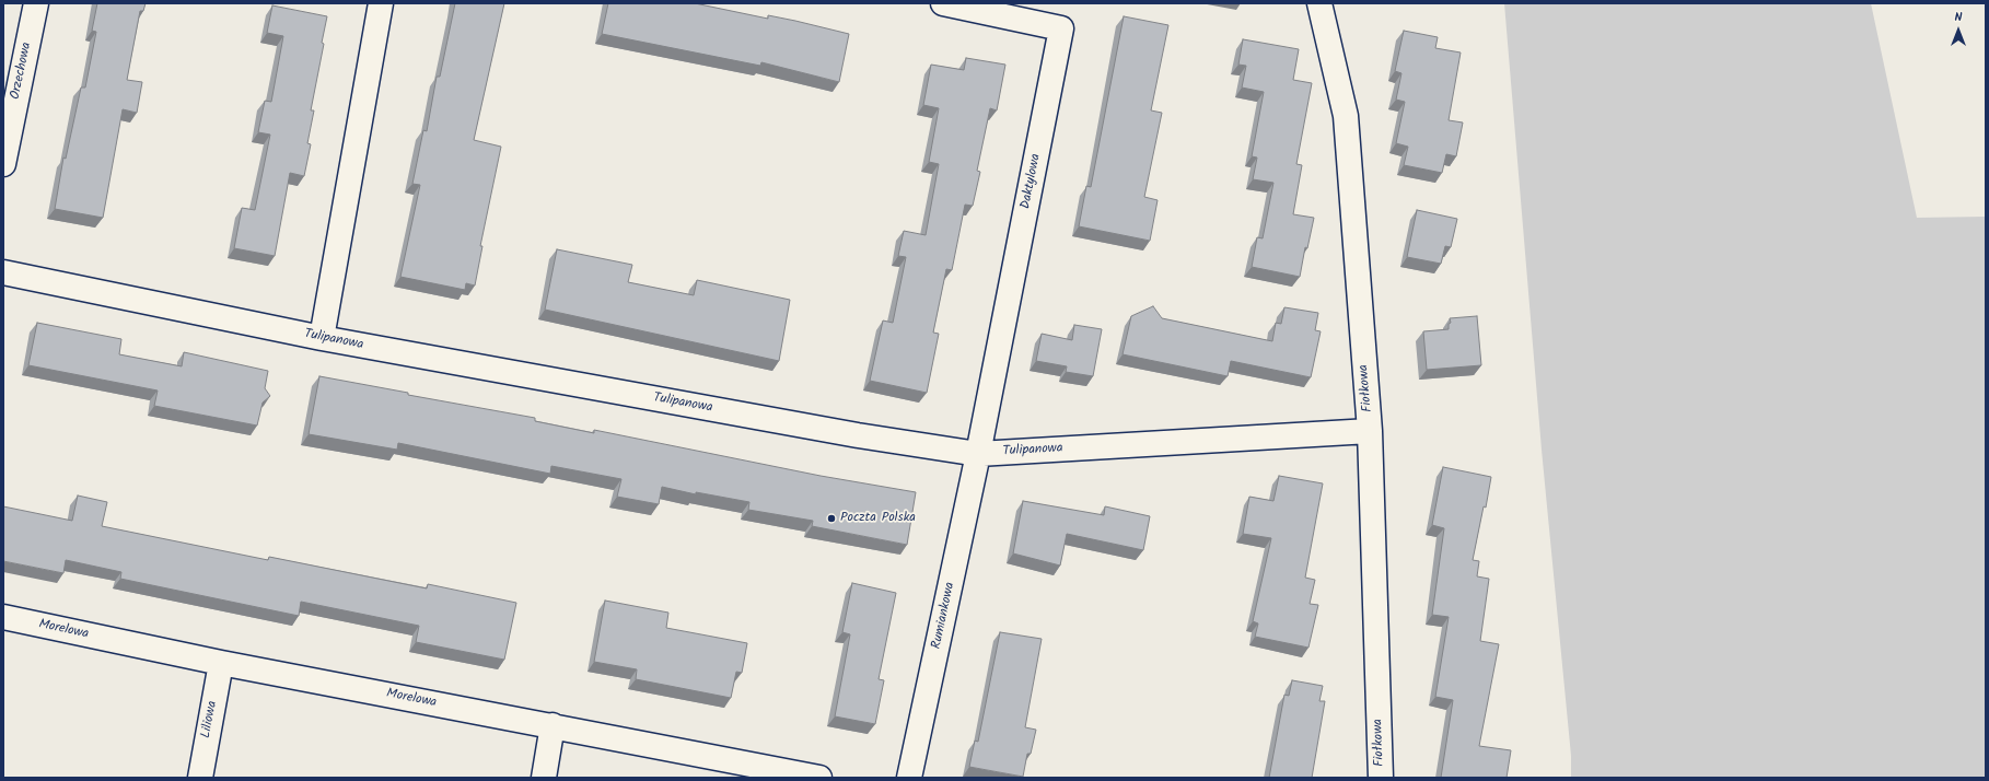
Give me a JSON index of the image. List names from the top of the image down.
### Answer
{
  "streets": {
    "street": [
      "Orzechowa",
      "Daktylowa",
      "Tulipanowa",
      "Fiołkowa",
      "Rumiankowa",
      "Morelowa",
      "Liliowa"
    ]
  },
  "crossings": [
    ["Daktylowa", "Tulipanowa"],
    ["Daktylowa", "Rumiankowa"],
    ["Tulipanowa", "Fiołkowa"],
    ["Tulipanowa", "Rumiankowa"],
    ["Morelowa", "Liliowa"]
  ],
  "places": ["Poczta Polska"],
  "north": "top"
}
